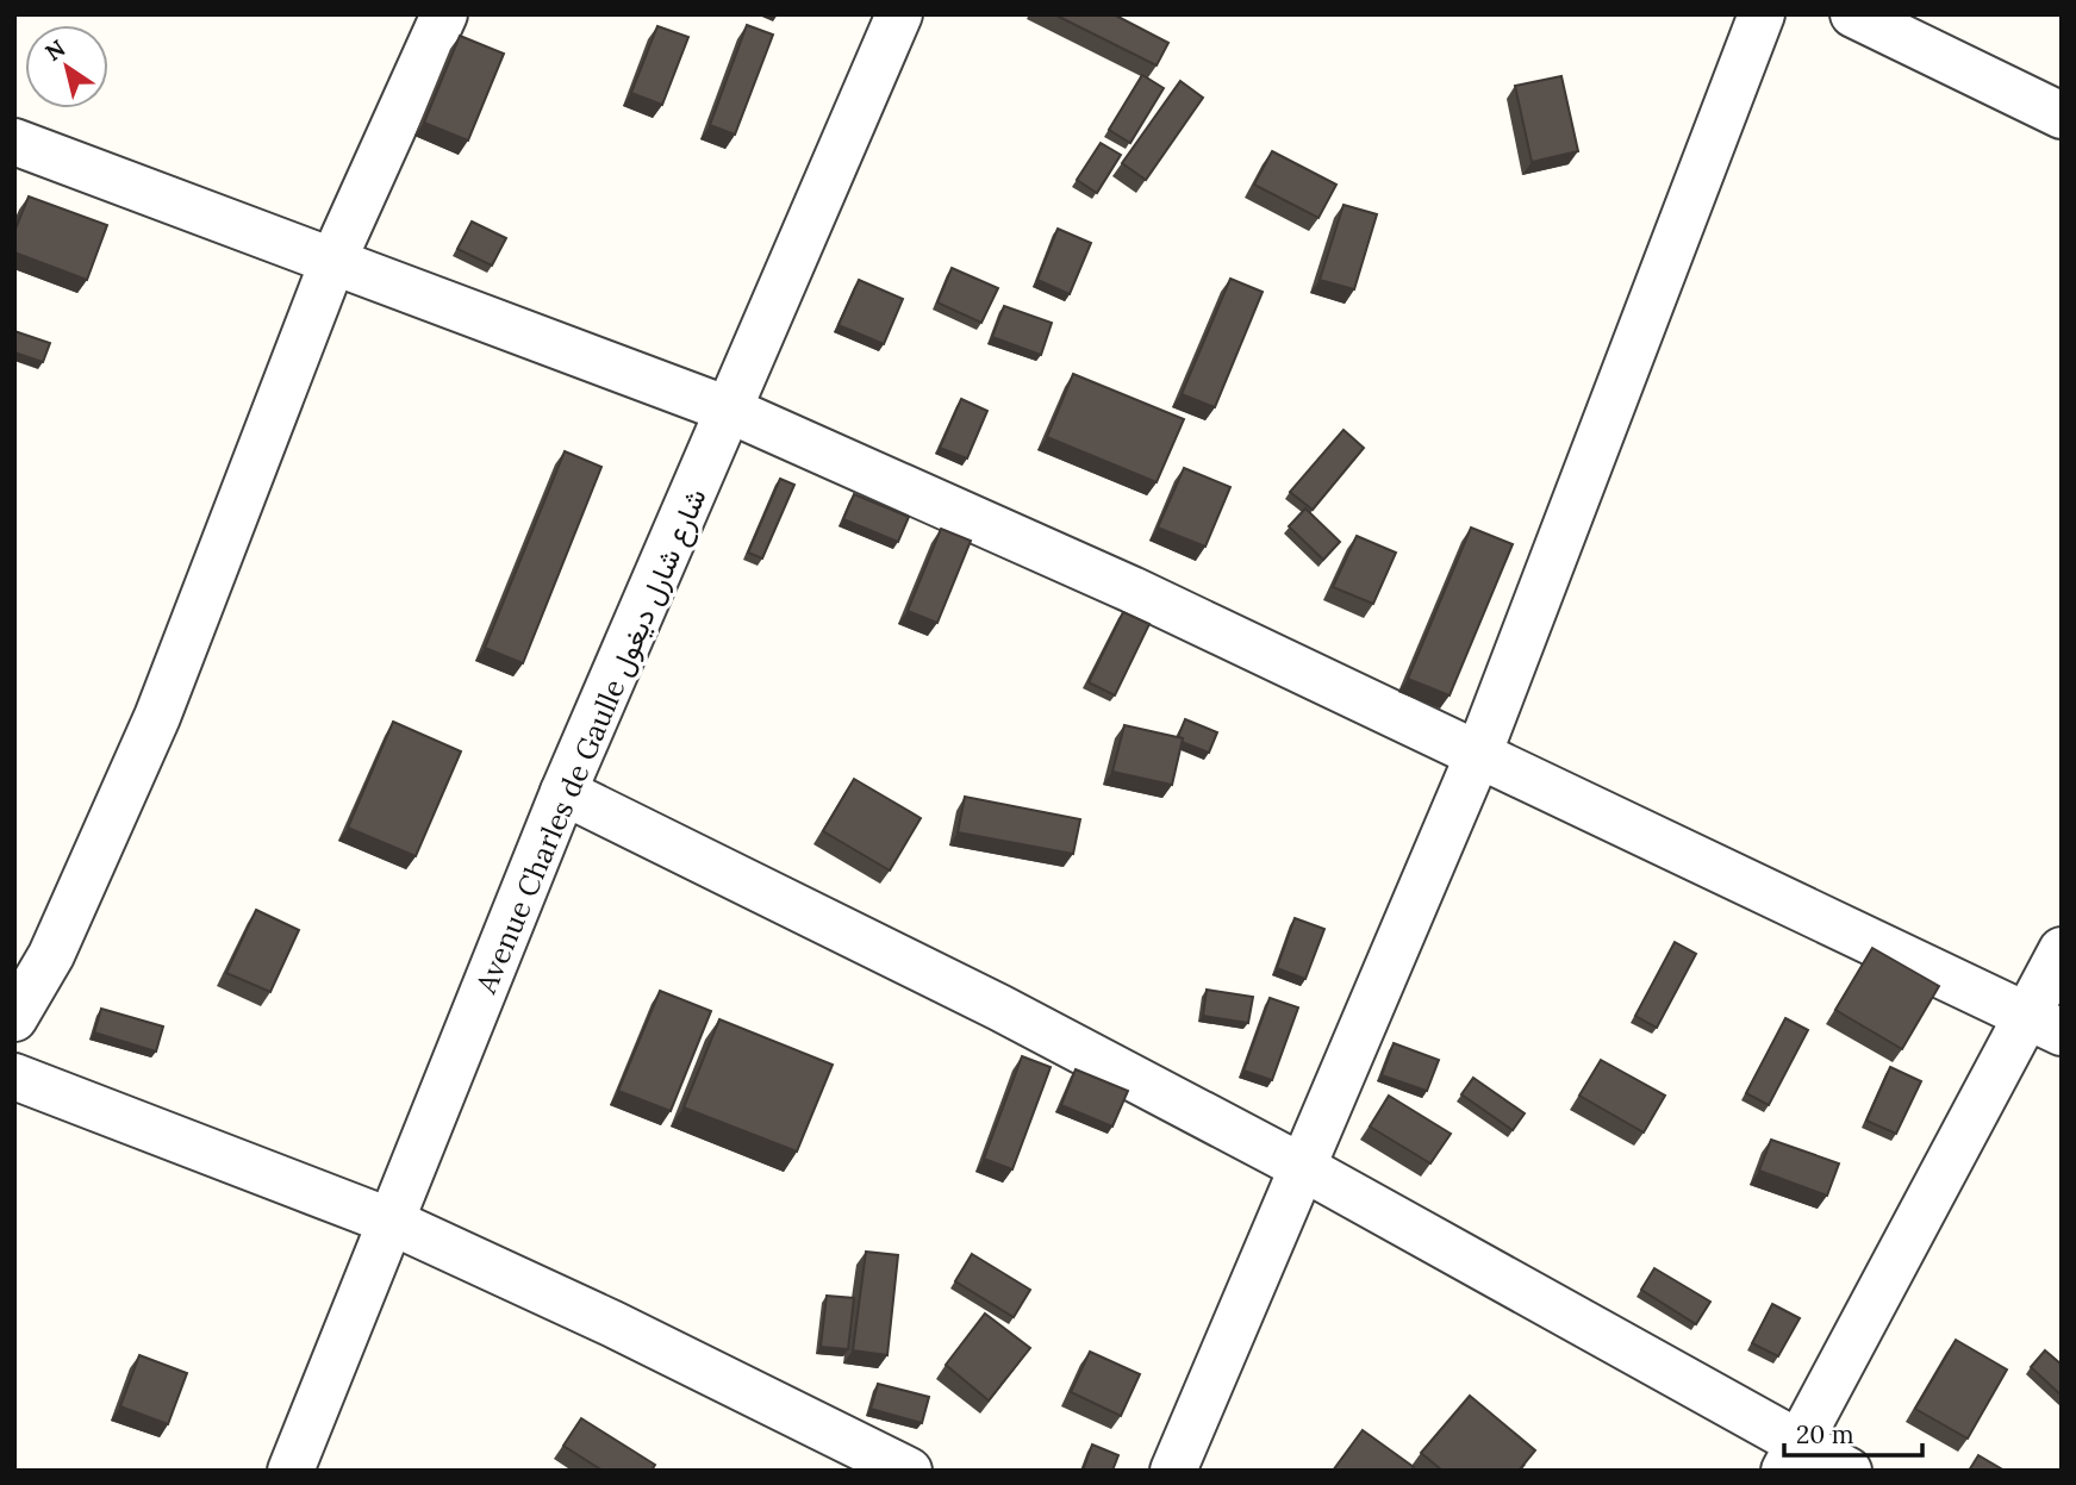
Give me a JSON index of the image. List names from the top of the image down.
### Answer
{
  "streets": {
    "street": ["Avenue Charles de Gaulle شارع شارل ديغول"]
  },
  "scale_bar": "20 m",
  "north": "top left"
}
